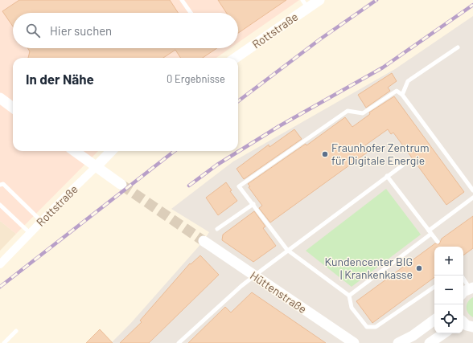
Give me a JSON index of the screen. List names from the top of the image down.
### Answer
{
  "streets": {
    "street": ["Rottstraße", "Hüttenstraße"]
  },
  "places": ["Fraunhofer Zentrum für Digitale Energie", "Kundencenter BIG | Krankenkasse"],
  "page": {
    "search": "Hier suchen",
    "heading": ["In der Nähe", "0 Ergebnisse"],
    "map_buttons": ["+", "−"]
  }
}
